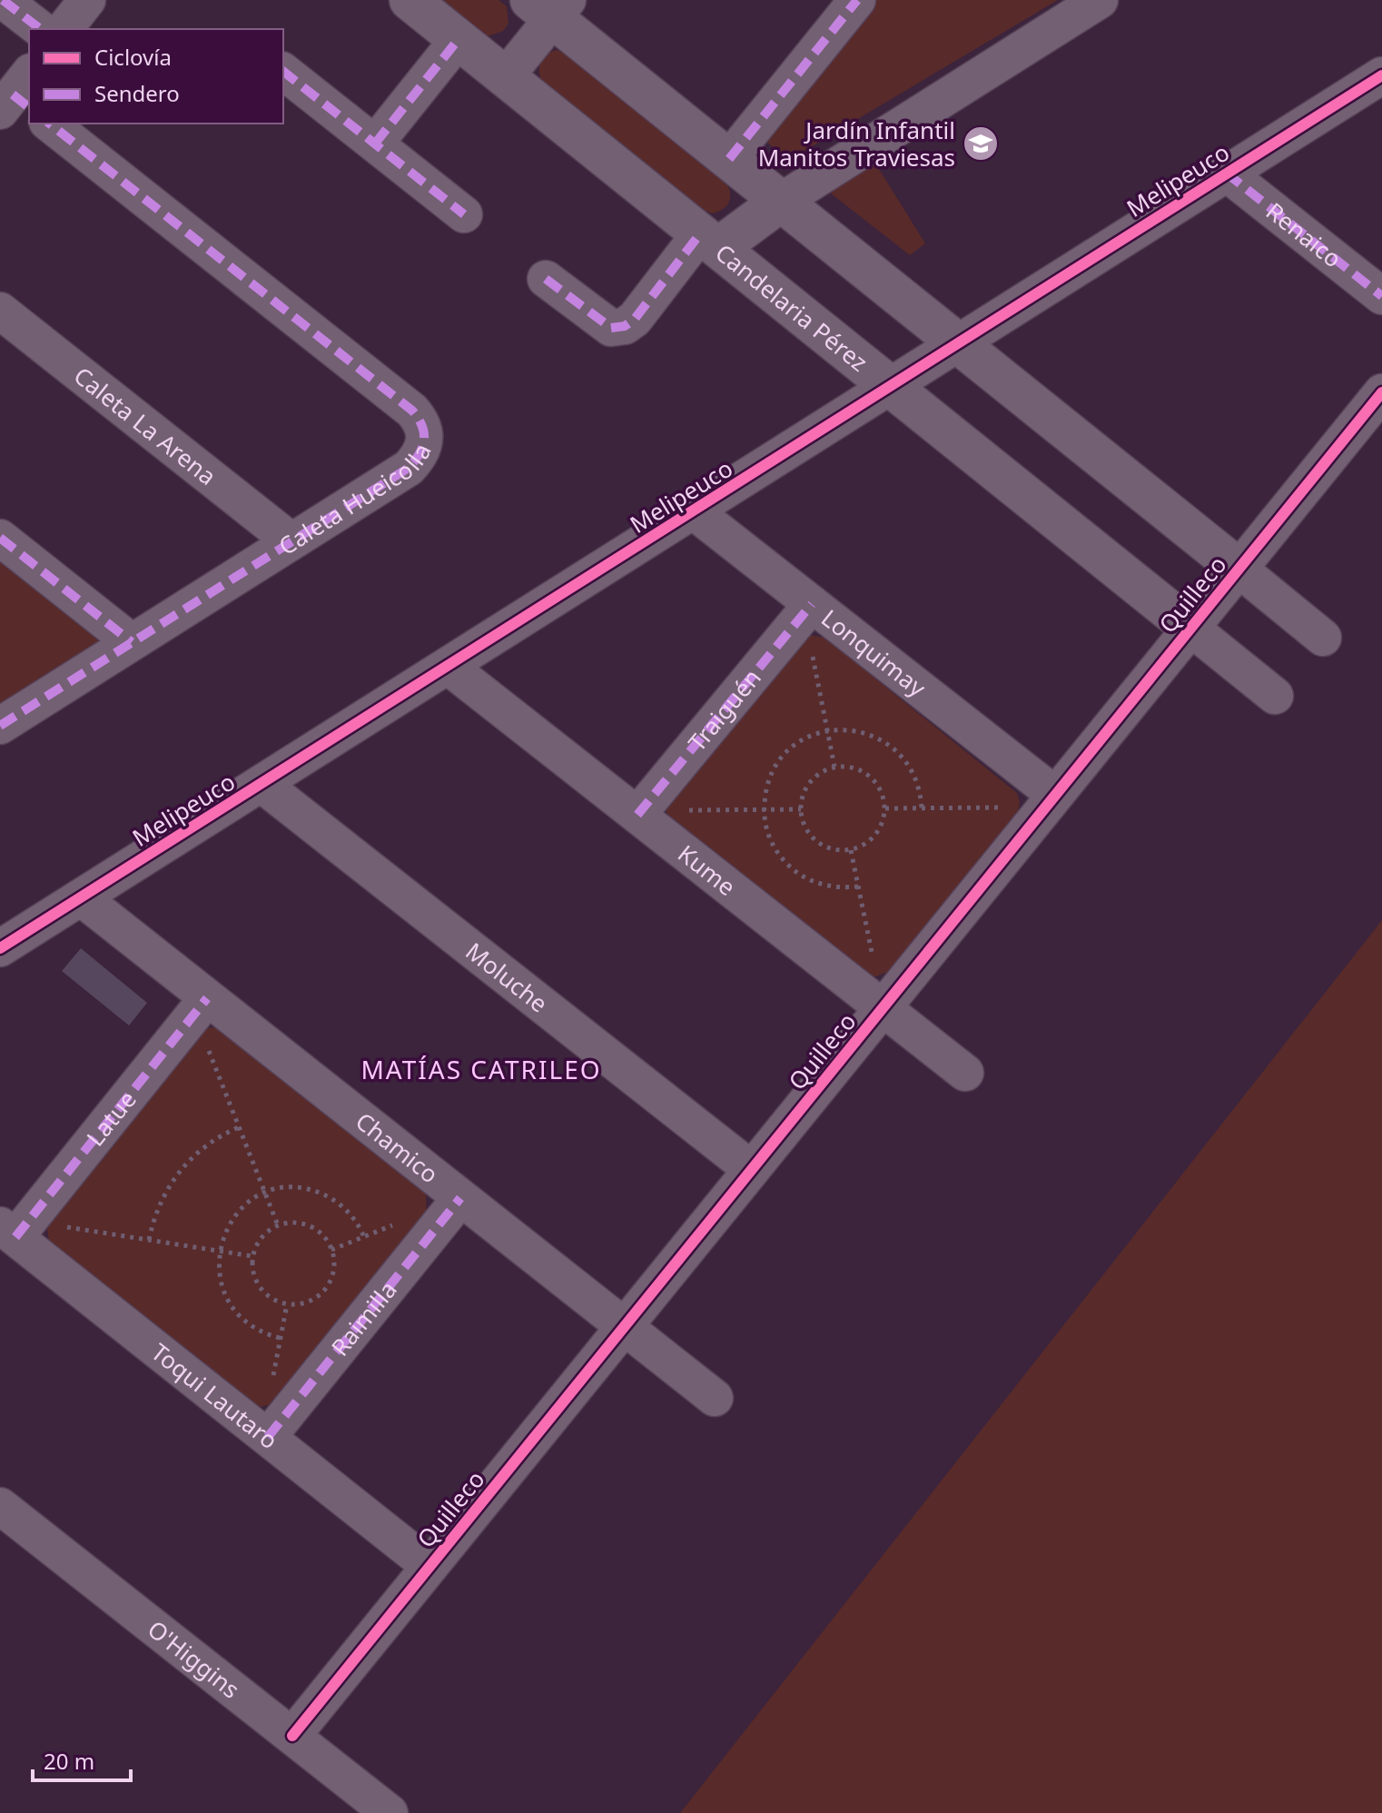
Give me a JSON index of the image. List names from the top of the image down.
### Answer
{
  "streets": {
    "street": [
      "Melipeuco",
      "Renaico",
      "Candelaria Pérez",
      "Caleta La Arena",
      "Caleta Hueicolla",
      "Quilleco",
      "Lonquimay",
      "Traiguén",
      "Kume",
      "Moluche",
      "Latue",
      "Chamico",
      "Raimilla",
      "Toqui Lautaro",
      "O'Higgins"
    ]
  },
  "crossings": [
    ["Melipeuco", "Renaico"],
    ["Melipeuco", "Candelaria Pérez"],
    ["Melipeuco", "Lonquimay"],
    ["Melipeuco", "Kume"],
    ["Melipeuco", "Moluche"],
    ["Melipeuco", "Chamico"],
    ["Candelaria Pérez", "Quilleco"],
    ["Caleta La Arena", "Caleta Hueicolla"],
    ["Quilleco", "Lonquimay"],
    ["Quilleco", "Kume"],
    ["Quilleco", "Moluche"],
    ["Quilleco", "Chamico"],
    ["Quilleco", "Toqui Lautaro"],
    ["Quilleco", "O'Higgins"],
    ["Lonquimay", "Traiguén"],
    ["Traiguén", "Kume"],
    ["Latue", "Chamico"],
    ["Latue", "Toqui Lautaro"],
    ["Chamico", "Raimilla"],
    ["Raimilla", "Toqui Lautaro"]
  ],
  "districts": ["MATÍAS CATRILEO"],
  "places": {
    "school or university": ["Jardín Infantil Manitos Traviesas"]
  },
  "legend": ["Ciclovía", "Sendero"],
  "scale_bar": "20 m"
}
